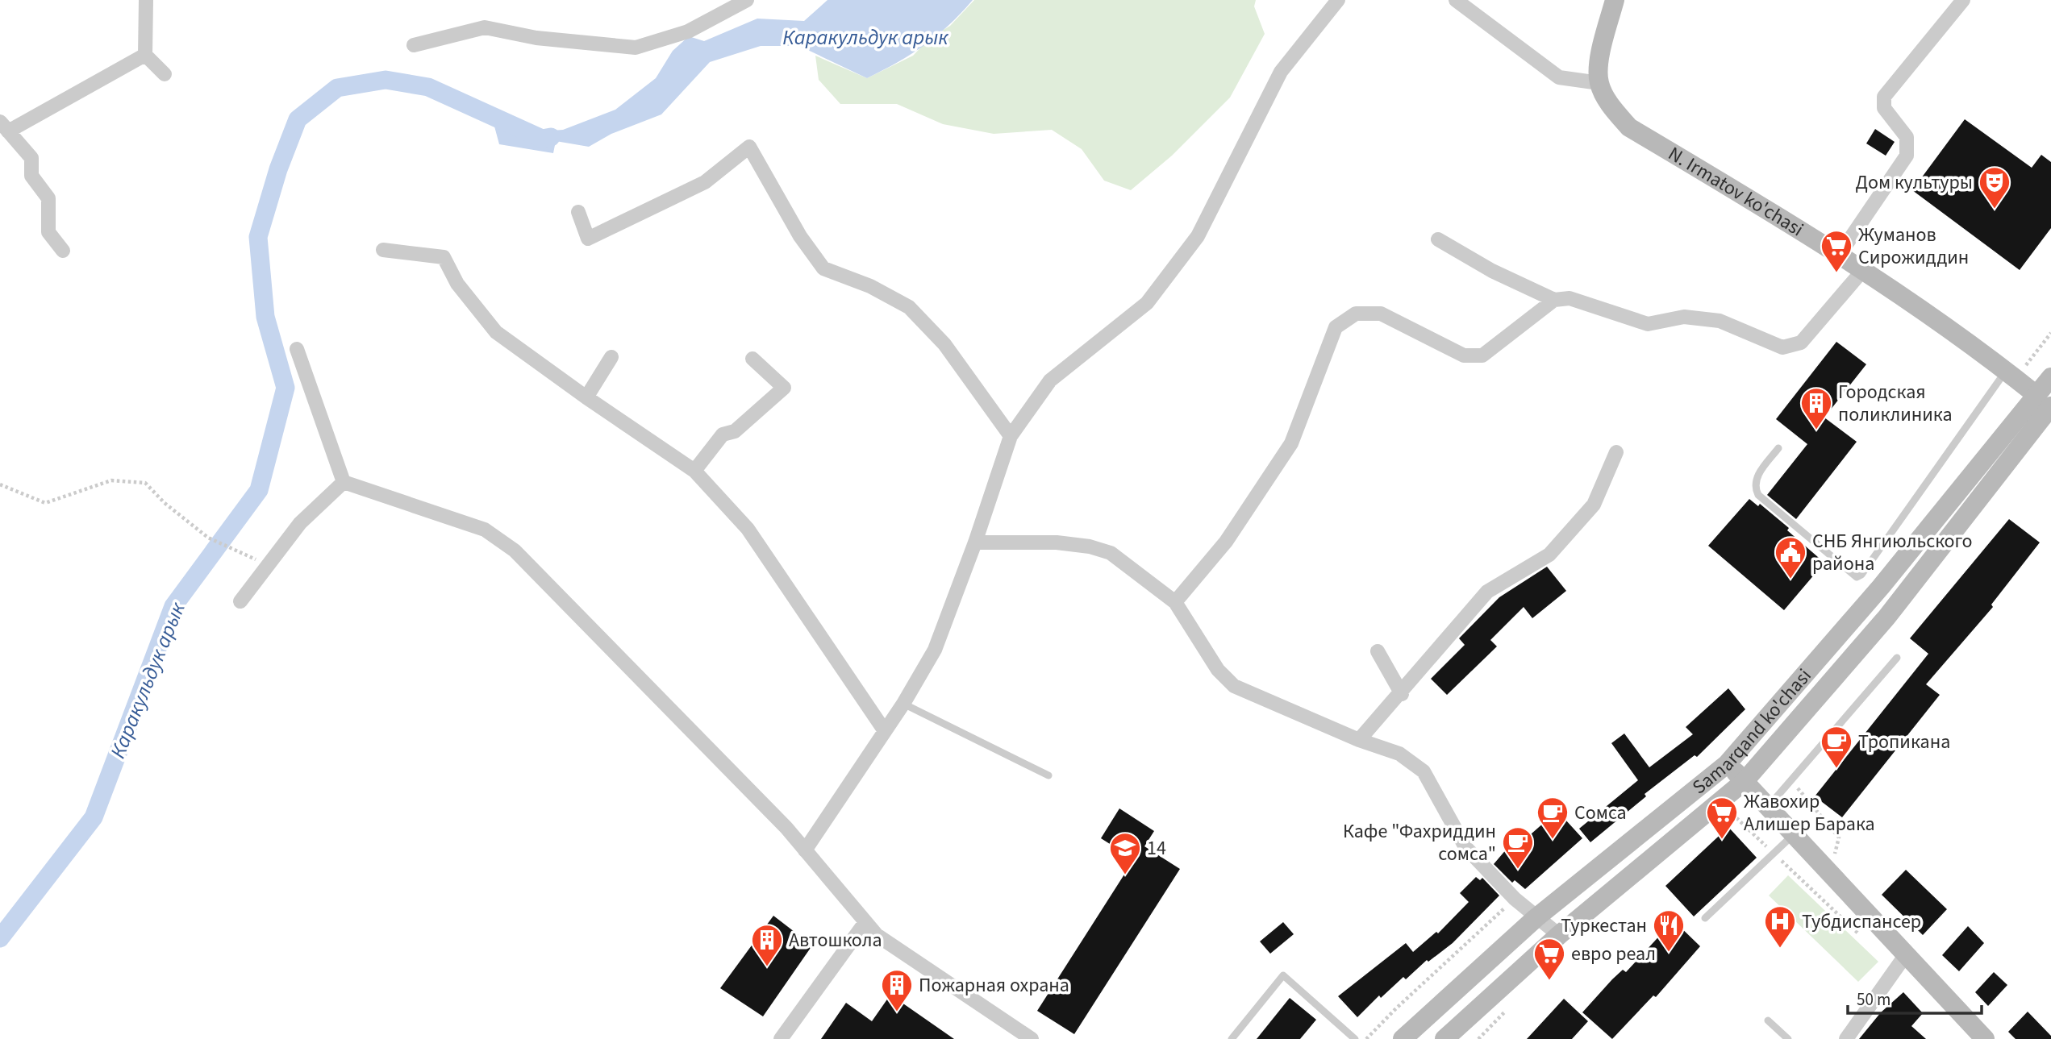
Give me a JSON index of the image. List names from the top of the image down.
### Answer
{
  "streets": {
    "main road": ["N. Irmatov ko'chasi", "Samarqand ko'chasi"]
  },
  "crossings": [
    ["N. Irmatov ko'chasi", "Samarqand ko'chasi"]
  ],
  "water": ["Каракульдук арык"],
  "places": {
    "theatre": ["Дом культуры"],
    "supermarket": ["Жуманов Сирожиддин", "Жавохир Алишер Барака", "евро реал"],
    "building": ["Городская поликлиника", "Автошкола", "Пожарная охрана"],
    "public building": ["СНБ Янгиюльского района"],
    "cafe": ["Тропикана", "Сомса", "Кафе \"Фахриддин сомса\""],
    "school or university": ["14"],
    "hospital": ["Тубдиспансер"],
    "restaurant": ["Туркестан"]
  },
  "scale_bar": "50 m"
}
